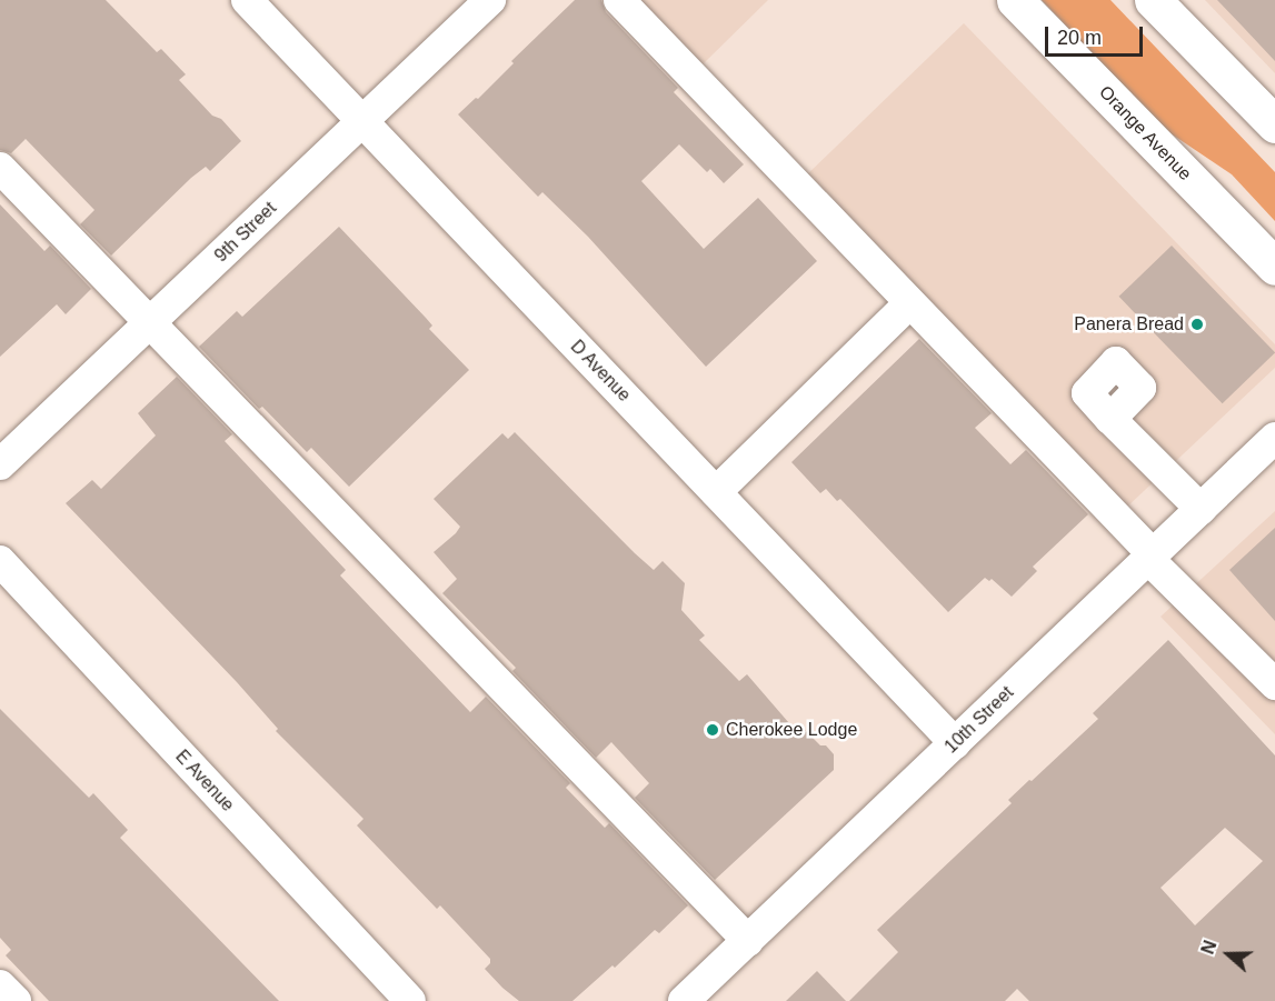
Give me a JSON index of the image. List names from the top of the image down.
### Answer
{
  "streets": {
    "highway": ["Orange Avenue"],
    "street": [
      "9th Street",
      "D Avenue",
      "10th Street",
      "E Avenue"
    ]
  },
  "crossings": [
    ["9th Street", "D Avenue"],
    ["D Avenue", "10th Street"]
  ],
  "places": ["Panera Bread", "Cherokee Lodge"],
  "scale_bar": "20 m",
  "north": "left"
}
